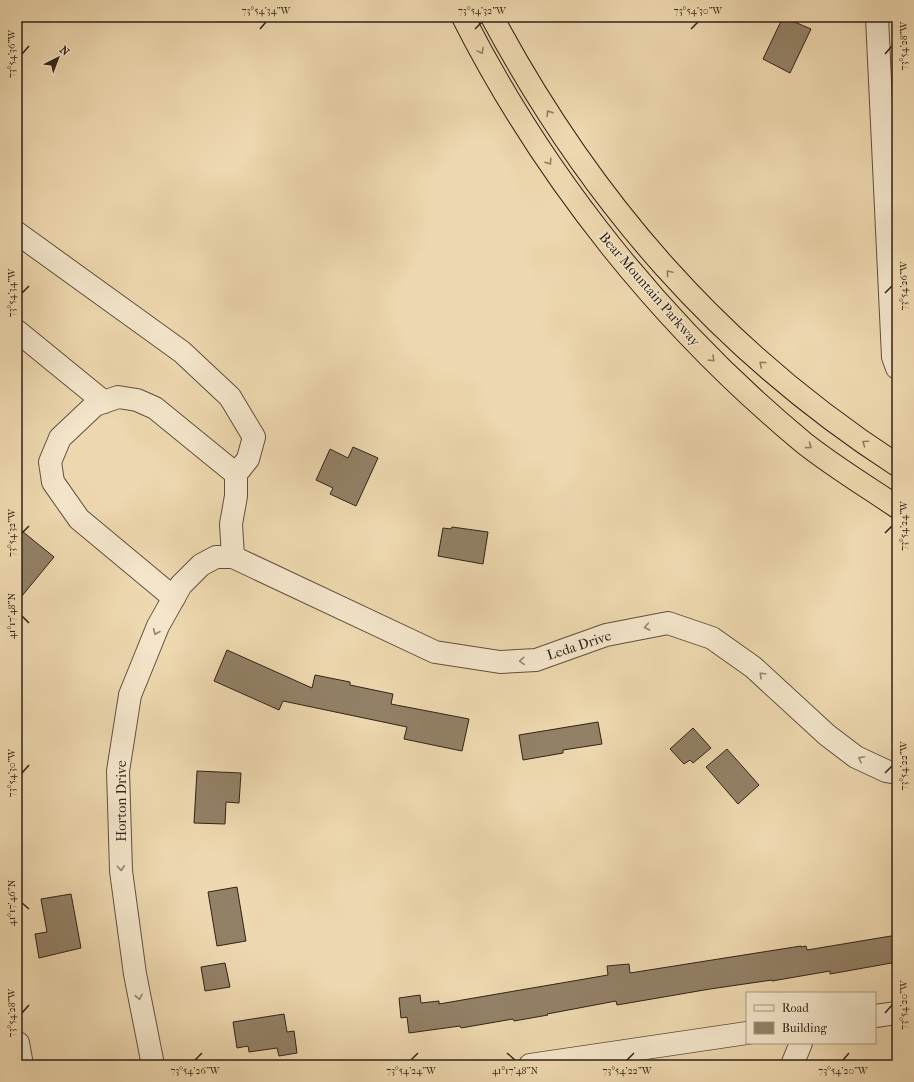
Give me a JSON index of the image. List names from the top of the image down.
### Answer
{
  "streets": {
    "highway": ["Bear Mountain Parkway"],
    "street": ["Leda Drive", "Horton Drive"]
  },
  "crossings": [
    ["Leda Drive", "Horton Drive"]
  ],
  "one_way": ["Leda Drive", "Horton Drive"],
  "legend": ["Road", "Building"],
  "north": "top right",
  "coordinates": [
    "73°54'34\"W",
    "73°54'32\"W",
    "73°54'30\"W",
    "73°54'28\"W",
    "73°54'36\"W",
    "73°54'26\"W",
    "73°54'24\"W",
    "41°17'48\"N",
    "73°54'22\"W",
    "41°17'46\"N",
    "73°54'20\"W"
  ]
}
